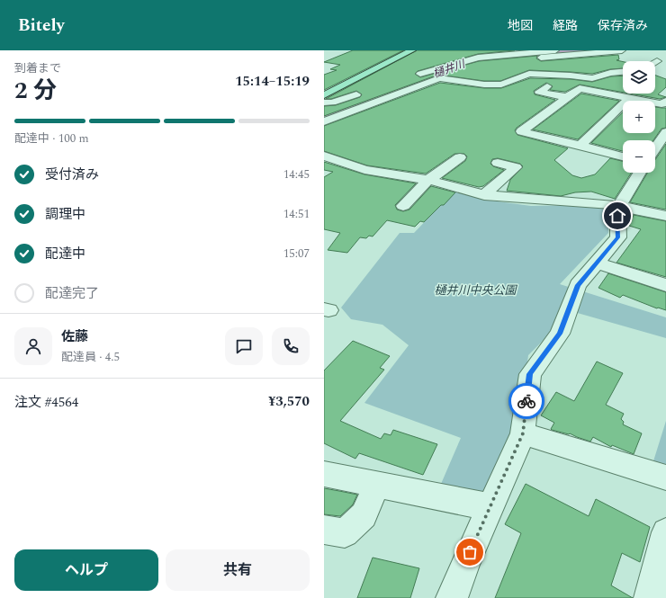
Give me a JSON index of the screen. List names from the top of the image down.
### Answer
{
  "water": ["樋井川"],
  "parks": ["樋井川中央公園"],
  "page": {
    "header": "Bitely",
    "nav": ["地図", "経路", "保存済み"],
    "heading": ["2 分", "到着まで", "15:14–15:19"],
    "panel": [
      "佐藤",
      "配達員 · 4.5",
      "注文 #4564",
      "¥3,570"
    ],
    "map_buttons": ["+", "−"],
    "bar": "配達中 · 100 m",
    "list": [
      ["受付済み", "14:45"],
      ["調理中", "14:51"],
      ["配達中", "15:07"],
      "配達完了"
    ],
    "buttons": ["ヘルプ", "共有"]
  }
}
